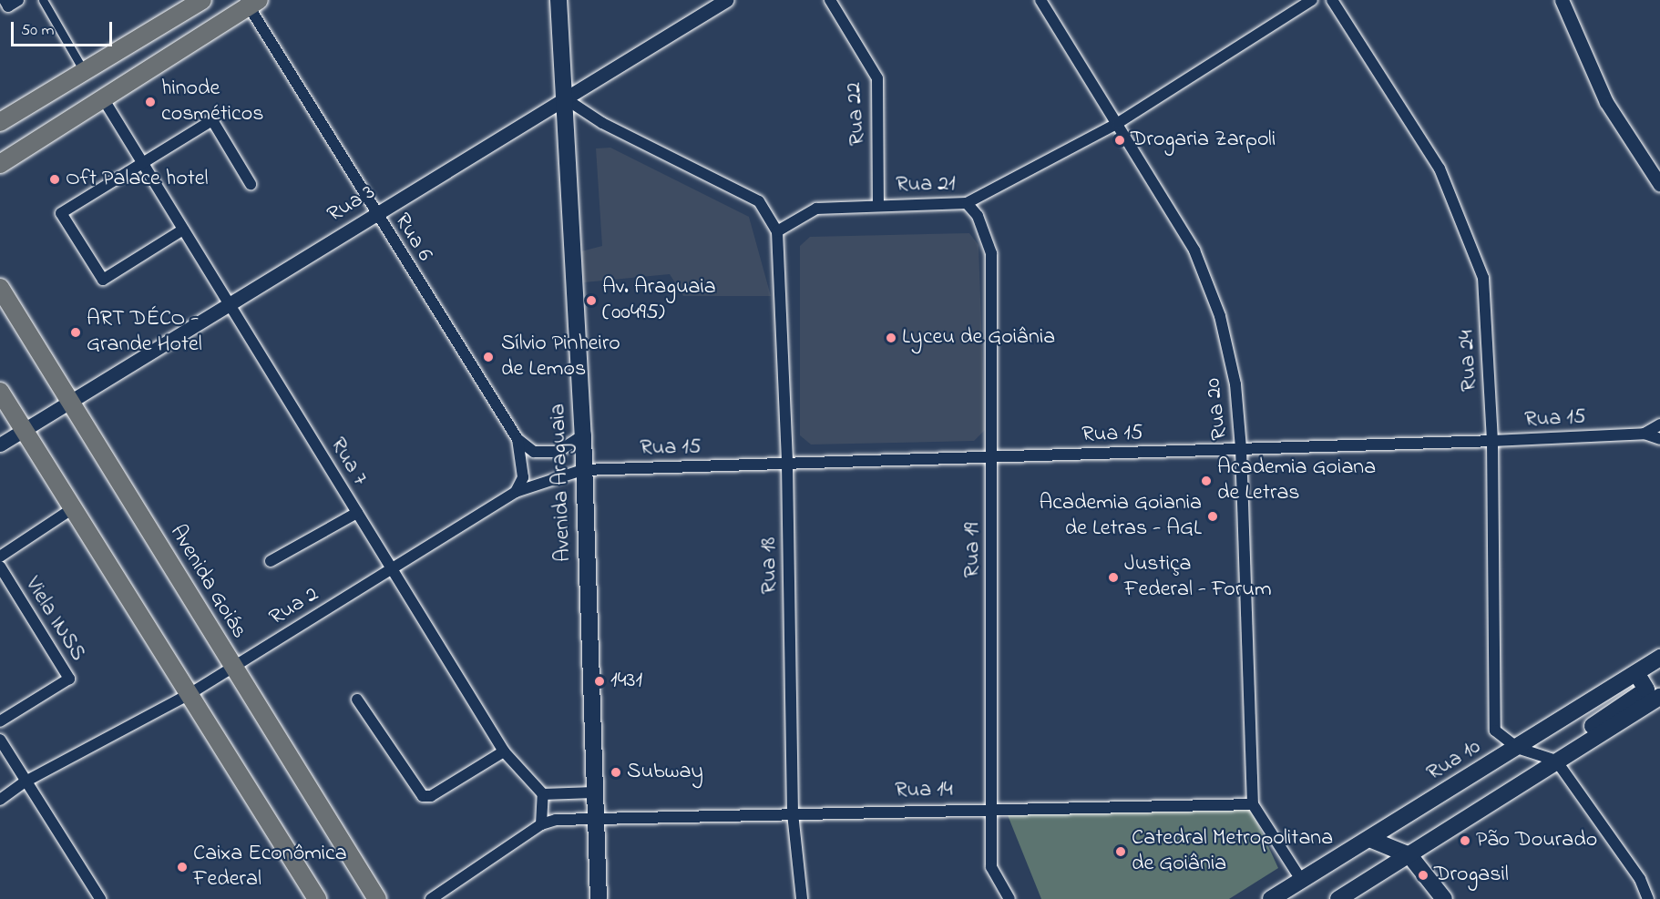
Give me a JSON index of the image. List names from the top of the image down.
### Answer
{
  "streets": {
    "main road": ["Avenida Araguaia", "Avenida Goiás", "Rua 10"],
    "street": [
      "Rua 22",
      "Rua 21",
      "Rua 3",
      "Rua 6",
      "Rua 24",
      "Rua 20",
      "Rua 15",
      "Rua 7",
      "Rua 19",
      "Rua 18",
      "Rua 2",
      "Viela INSS",
      "Rua 14"
    ]
  },
  "crossings": [
    ["Rua 22", "Rua 21"],
    ["Rua 21", "Rua 20"],
    ["Rua 21", "Rua 19"],
    ["Rua 21", "Rua 18"],
    ["Rua 3", "Rua 6"],
    ["Rua 3", "Rua 7"],
    ["Rua 3", "Avenida Araguaia"],
    ["Rua 3", "Avenida Goiás"],
    ["Rua 6", "Avenida Araguaia"],
    ["Rua 6", "Rua 2"],
    ["Rua 24", "Rua 15"],
    ["Rua 24", "Rua 10"],
    ["Rua 20", "Rua 15"],
    ["Rua 20", "Rua 14"],
    ["Rua 15", "Avenida Araguaia"],
    ["Rua 15", "Rua 19"],
    ["Rua 15", "Rua 18"],
    ["Rua 15", "Rua 2"],
    ["Rua 7", "Rua 2"],
    ["Avenida Araguaia", "Rua 2"],
    ["Avenida Araguaia", "Rua 14"],
    ["Rua 19", "Rua 14"],
    ["Rua 18", "Rua 14"],
    ["Avenida Goiás", "Rua 2"]
  ],
  "places": [
    "hinode cosméticos",
    "Drogaria Zarpoli",
    "Oft Palace hotel",
    "Av. Araguaia (00495)",
    "ART DÉCO - Grande Hotel",
    "Lyceu de Goiânia",
    "Sílvio Pinheiro de Lemos",
    "Academia Goiana de Letras",
    "Academia Goiania de Letras - AGL",
    "Justiça Federal - Forum",
    "1431",
    "Subway",
    "Pão Dourado",
    "Catedral Metropolitana de Goiânia",
    "Caixa Econômica Federal",
    "Drogasil"
  ],
  "scale_bar": "50 m"
}
